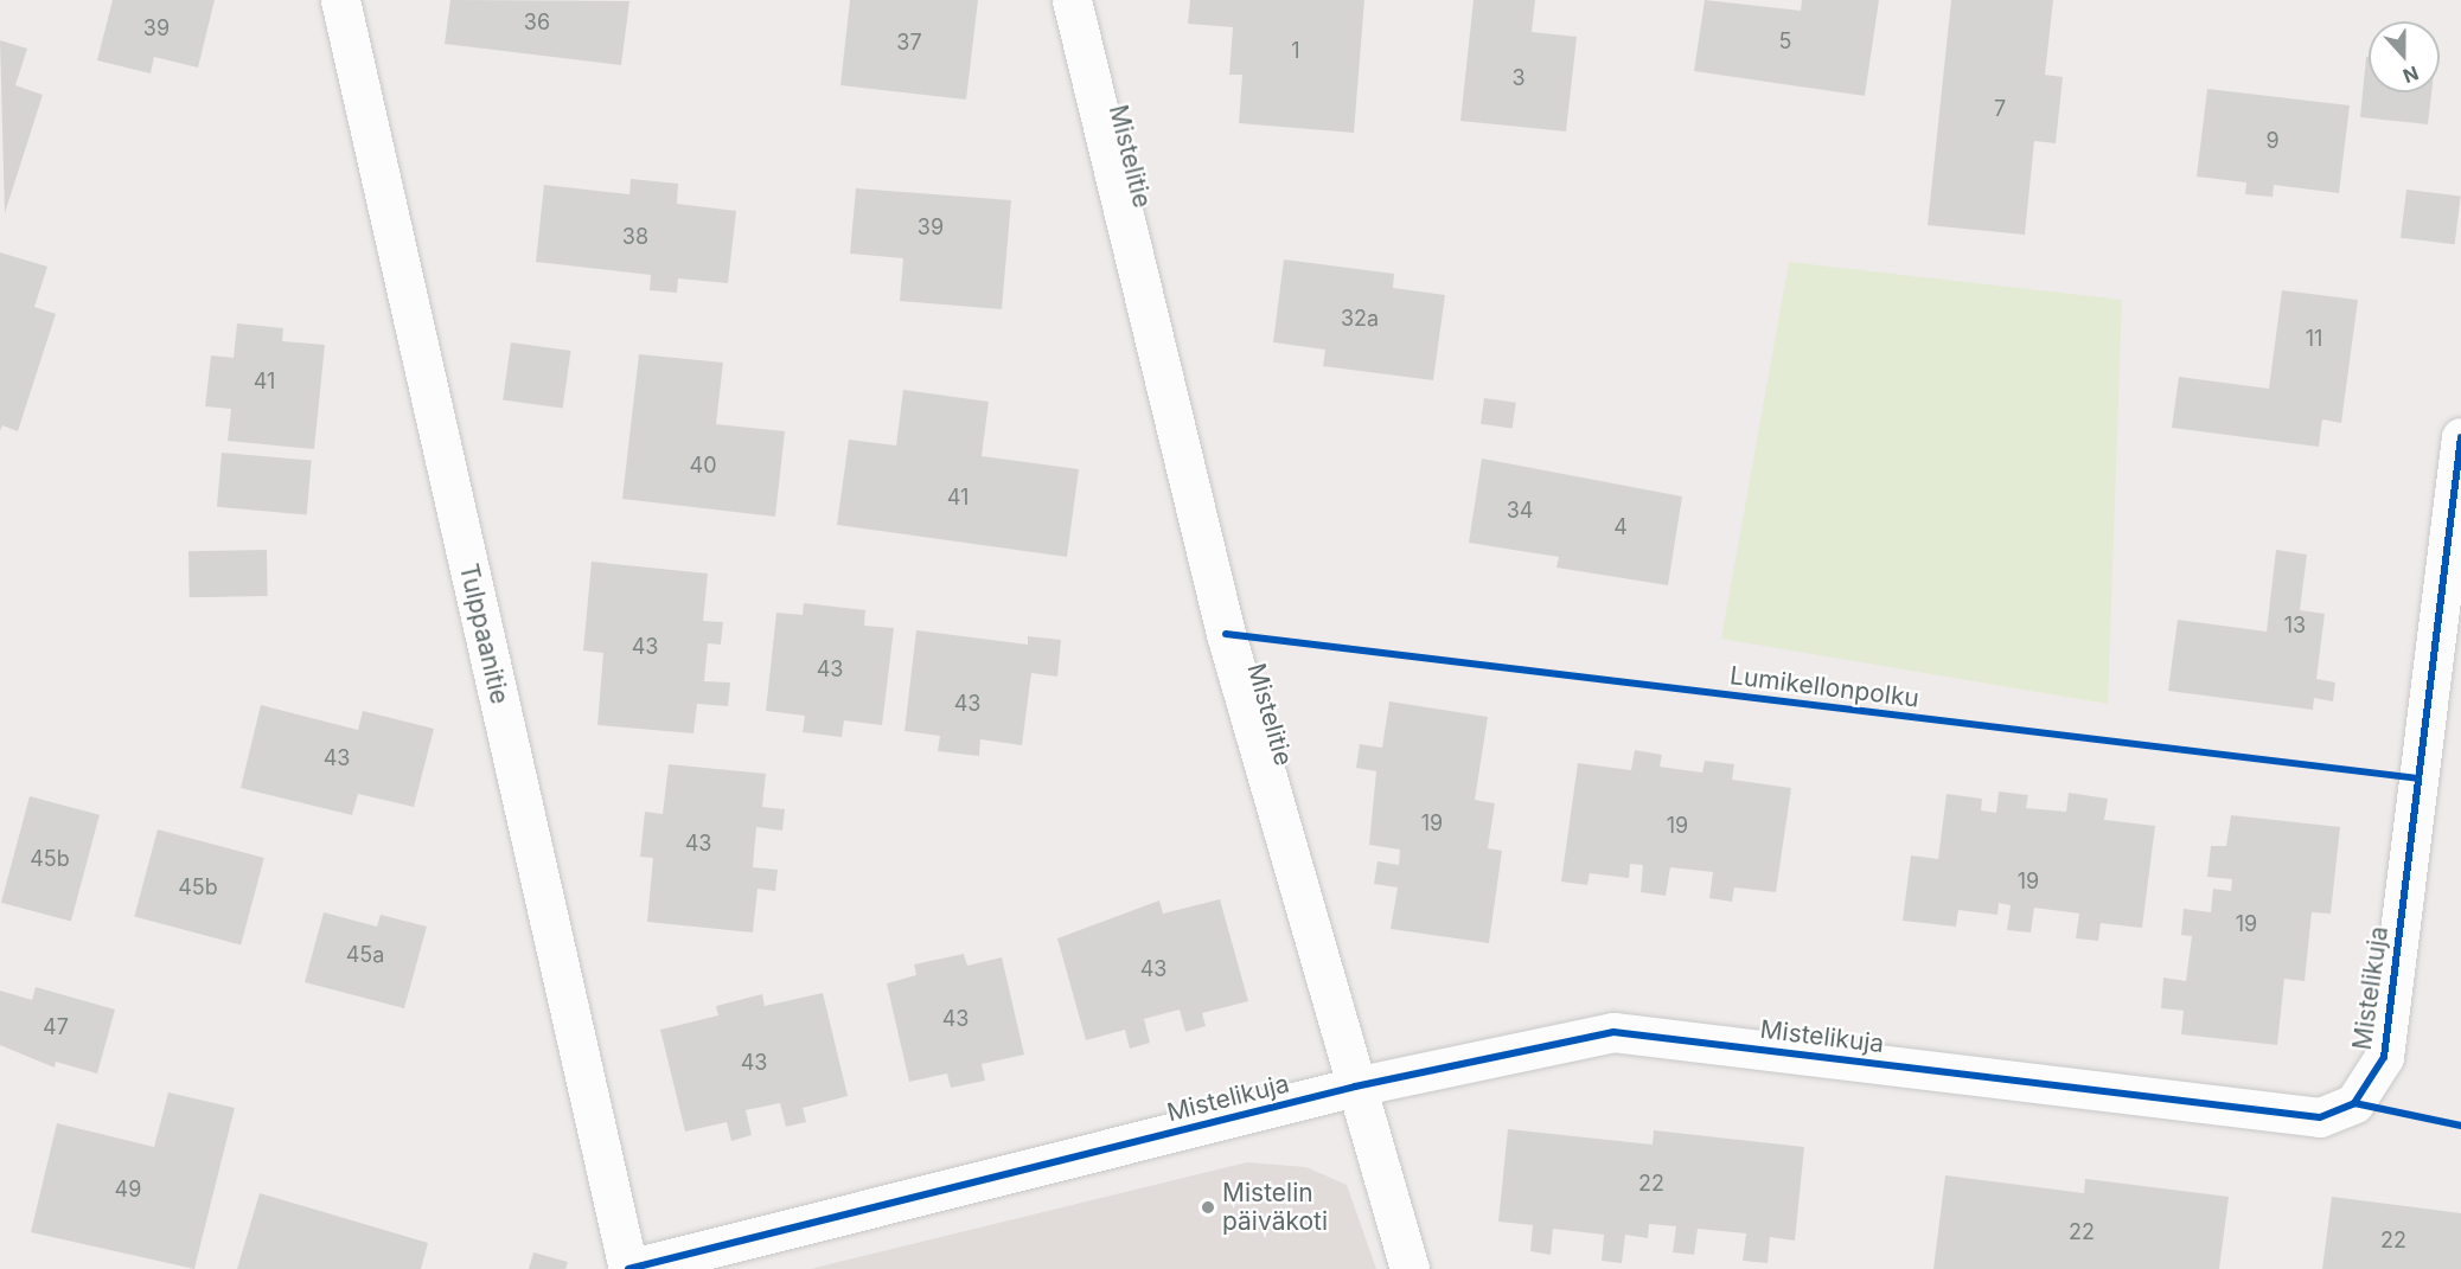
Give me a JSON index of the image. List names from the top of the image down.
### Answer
{
  "streets": {
    "street": ["Mistelitie", "Tulppaanitie", "Mistelikuja"],
    "cycle path": ["Lumikellonpolku"]
  },
  "crossings": [
    ["Mistelitie", "Mistelikuja"],
    ["Tulppaanitie", "Mistelikuja"]
  ],
  "places": ["Mistelin päiväkoti"],
  "house_numbers": [
    "36",
    "39",
    "5",
    "37",
    "1",
    "3",
    "7",
    "9",
    "39",
    "38",
    "32a",
    "11",
    "41",
    "40",
    "41",
    "34",
    "4",
    "13",
    "43",
    "43",
    "43",
    "43",
    "19",
    "19",
    "43",
    "45b",
    "19",
    "45b",
    "19",
    "45a",
    "43",
    "43",
    "47",
    "43",
    "22",
    "49",
    "22",
    "22"
  ],
  "north": "bottom"
}
